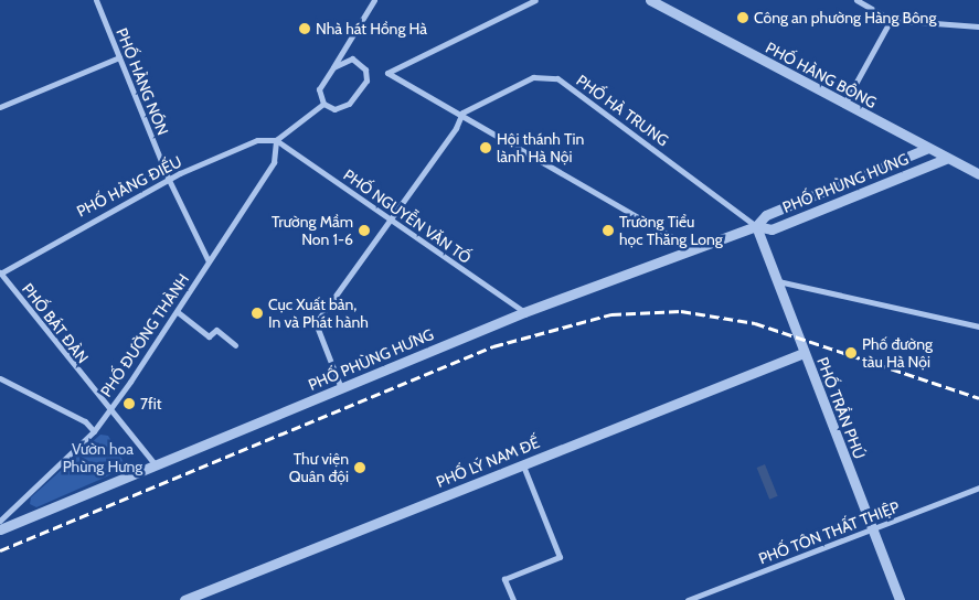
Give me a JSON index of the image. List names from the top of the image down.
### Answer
{
  "streets": {
    "street": [
      "PHỐ HÀNG BÔNG",
      "PHỐ HÀNG NÓN",
      "PHỐ HÀ TRUNG",
      "PHỐ PHÙNG HƯNG",
      "PHỐ HÀNG ĐIẾU",
      "PHỐ NGUYỄN VĂN TỐ",
      "PHỐ BÁT ĐÀN",
      "PHỐ ĐƯỜNG THÀNH",
      "PHỐ TRẦN PHÚ",
      "PHỐ LÝ NAM ĐẾ",
      "PHỐ TÔN THẤT THIỆP"
    ]
  },
  "crossings": [
    ["PHỐ HÀNG BÔNG", "PHỐ PHÙNG HƯNG"],
    ["PHỐ HÀNG NÓN", "PHỐ HÀNG ĐIẾU"],
    ["PHỐ HÀNG NÓN", "PHỐ ĐƯỜNG THÀNH"],
    ["PHỐ HÀ TRUNG", "PHỐ PHÙNG HƯNG"],
    ["PHỐ HÀ TRUNG", "PHỐ TRẦN PHÚ"],
    ["PHỐ PHÙNG HƯNG", "PHỐ NGUYỄN VĂN TỐ"],
    ["PHỐ PHÙNG HƯNG", "PHỐ BÁT ĐÀN"],
    ["PHỐ PHÙNG HƯNG", "PHỐ TRẦN PHÚ"],
    ["PHỐ HÀNG ĐIẾU", "PHỐ NGUYỄN VĂN TỐ"],
    ["PHỐ HÀNG ĐIẾU", "PHỐ BÁT ĐÀN"],
    ["PHỐ HÀNG ĐIẾU", "PHỐ ĐƯỜNG THÀNH"],
    ["PHỐ NGUYỄN VĂN TỐ", "PHỐ ĐƯỜNG THÀNH"],
    ["PHỐ BÁT ĐÀN", "PHỐ ĐƯỜNG THÀNH"],
    ["PHỐ TRẦN PHÚ", "PHỐ LÝ NAM ĐẾ"],
    ["PHỐ TRẦN PHÚ", "PHỐ TÔN THẤT THIỆP"]
  ],
  "parks": ["Vườn hoa Phùng Hưng"],
  "places": [
    "Công an phường Hàng Bông",
    "Nhà hát Hồng Hà",
    "Hội thánh Tin lành Hà Nội",
    "Trường Mầm Non 1-6",
    "Trường Tiểu học Thăng Long",
    "Cục Xuất bản, In và Phát hành",
    "Phố đường tàu Hà Nội",
    "7fit",
    "Thư viện Quân đội"
  ]
}
